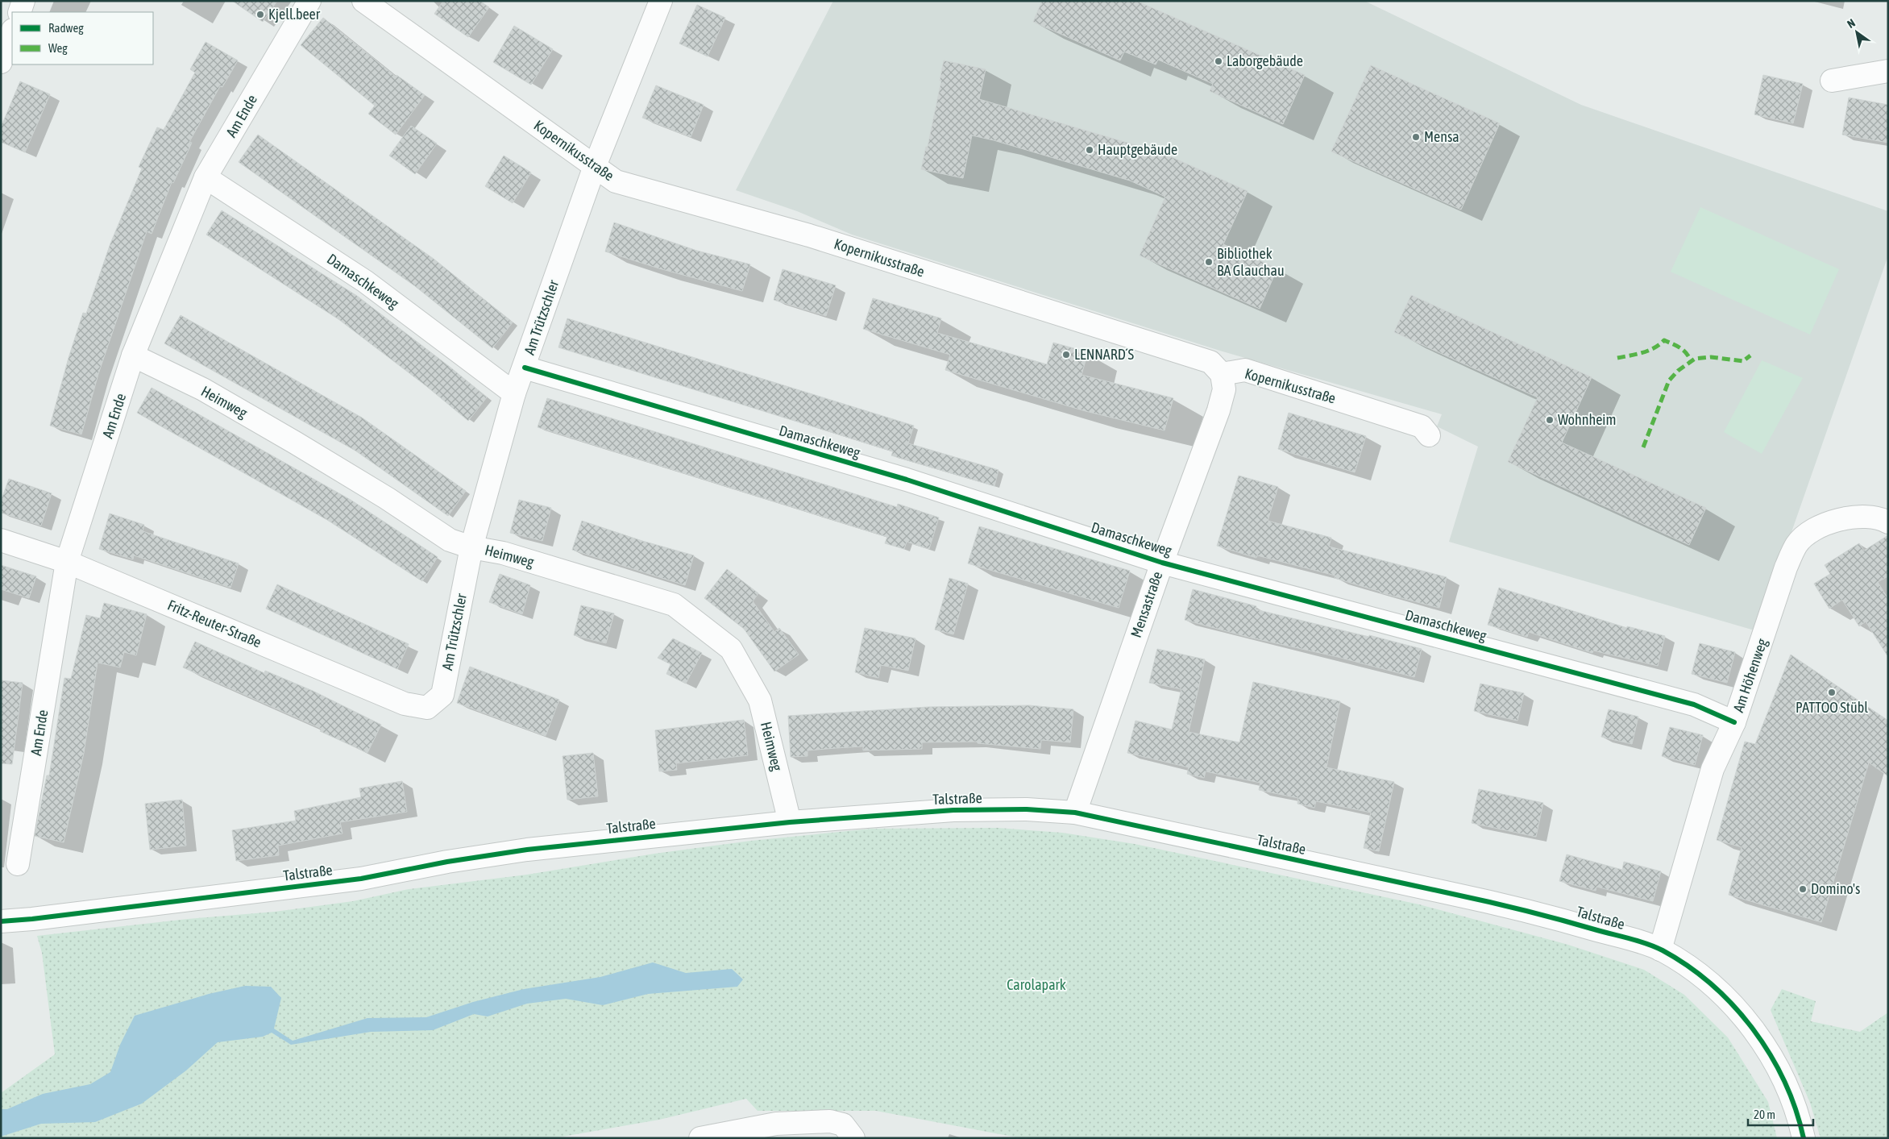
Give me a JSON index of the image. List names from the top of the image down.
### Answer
{
  "streets": {
    "street": [
      "Am Ende",
      "Kopernikusstraße",
      "Damaschkeweg",
      "Am Trützschler",
      "Heimweg",
      "Mensastraße",
      "Fritz-Reuter-Straße",
      "Am Höhenweg",
      "Talstraße"
    ]
  },
  "crossings": [
    ["Am Ende", "Damaschkeweg"],
    ["Am Ende", "Heimweg"],
    ["Am Ende", "Fritz-Reuter-Straße"],
    ["Kopernikusstraße", "Am Trützschler"],
    ["Kopernikusstraße", "Mensastraße"],
    ["Damaschkeweg", "Am Trützschler"],
    ["Damaschkeweg", "Mensastraße"],
    ["Damaschkeweg", "Am Höhenweg"],
    ["Am Trützschler", "Heimweg"],
    ["Am Trützschler", "Fritz-Reuter-Straße"],
    ["Heimweg", "Talstraße"],
    ["Mensastraße", "Talstraße"],
    ["Am Höhenweg", "Talstraße"]
  ],
  "parks": ["Carolapark"],
  "places": [
    "Kjell.beer",
    "Laborgebäude",
    "Mensa",
    "Hauptgebäude",
    "Bibliothek BA Glauchau",
    "LENNARD´S",
    "Wohnheim",
    "PATTOO Stübl",
    "Domino's"
  ],
  "legend": ["Radweg", "Weg"],
  "scale_bar": "20 m",
  "north": "top left"
}
